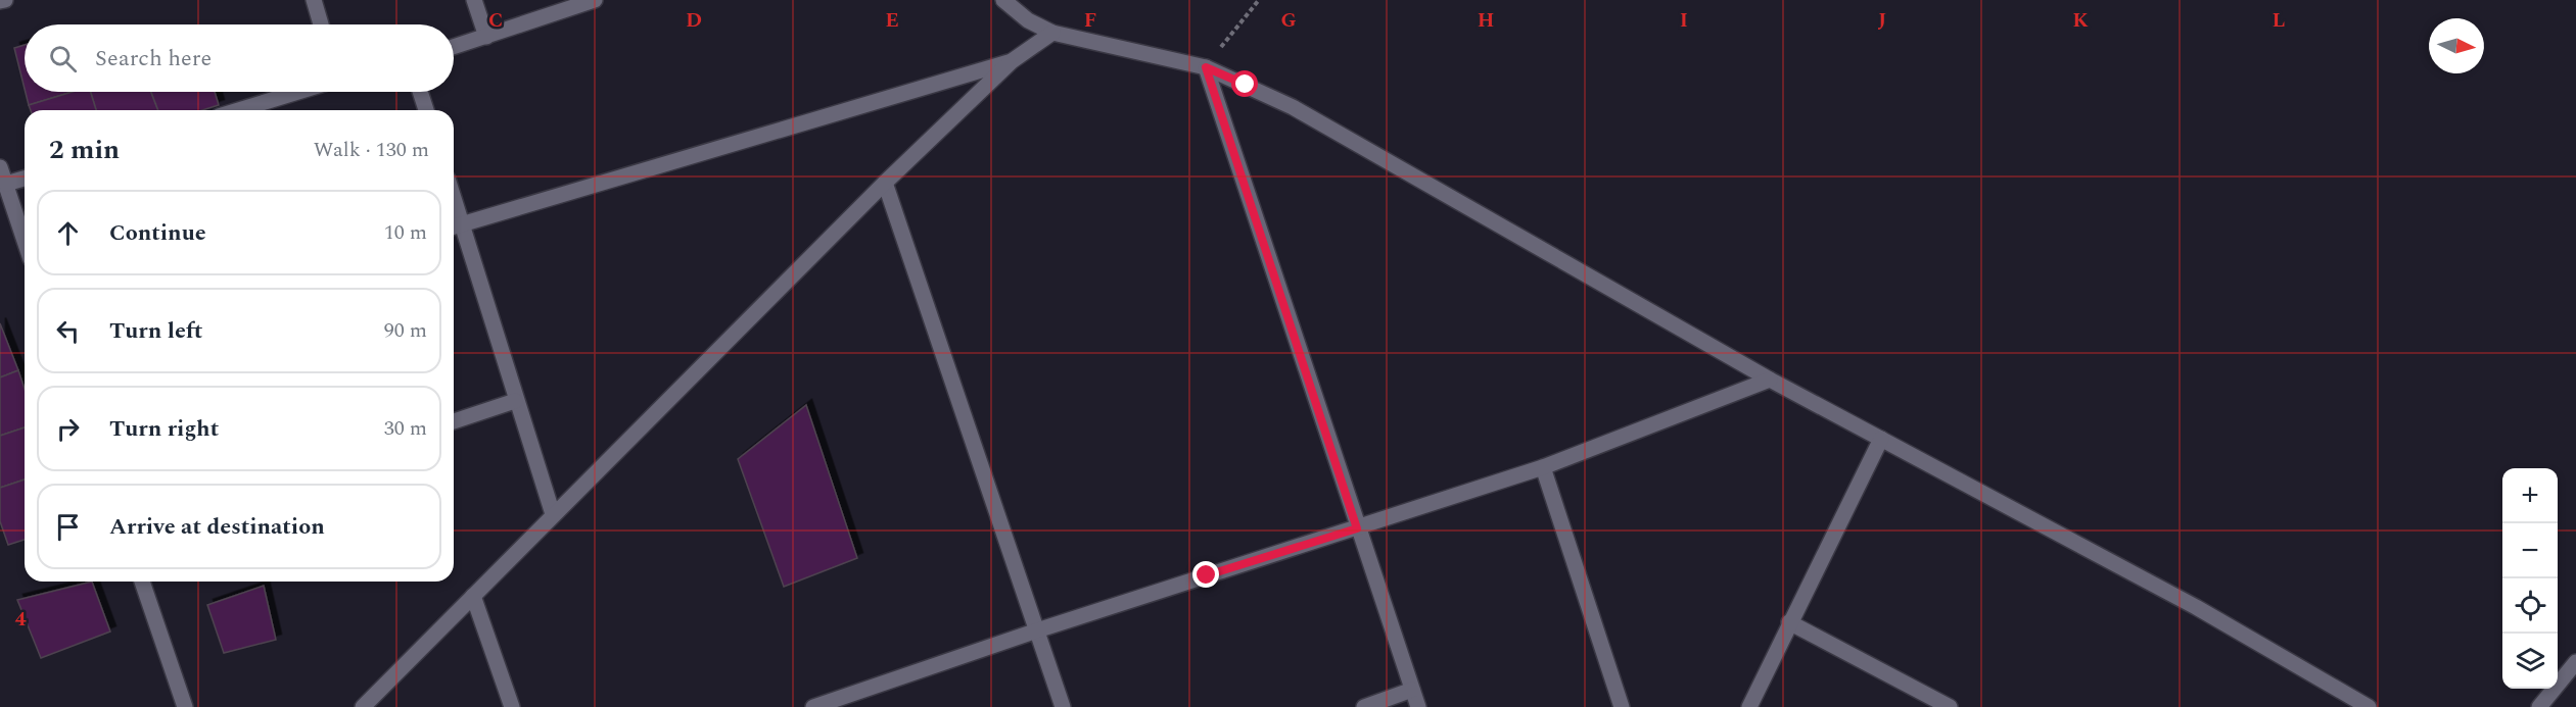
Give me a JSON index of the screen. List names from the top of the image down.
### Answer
{
  "north": "right",
  "page": {
    "search": "Search here",
    "heading": ["2 min", "Walk · 130 m"],
    "list": [
      ["Continue", "10 m"],
      ["Turn left", "90 m"],
      ["Turn right", "30 m"],
      "Arrive at destination"
    ],
    "map_buttons": ["+", "−"]
  },
  "grid": {
    "columns": [
      "C",
      "D",
      "E",
      "F",
      "G",
      "H",
      "I",
      "J",
      "K",
      "L"
    ],
    "rows": ["4"]
  }
}
